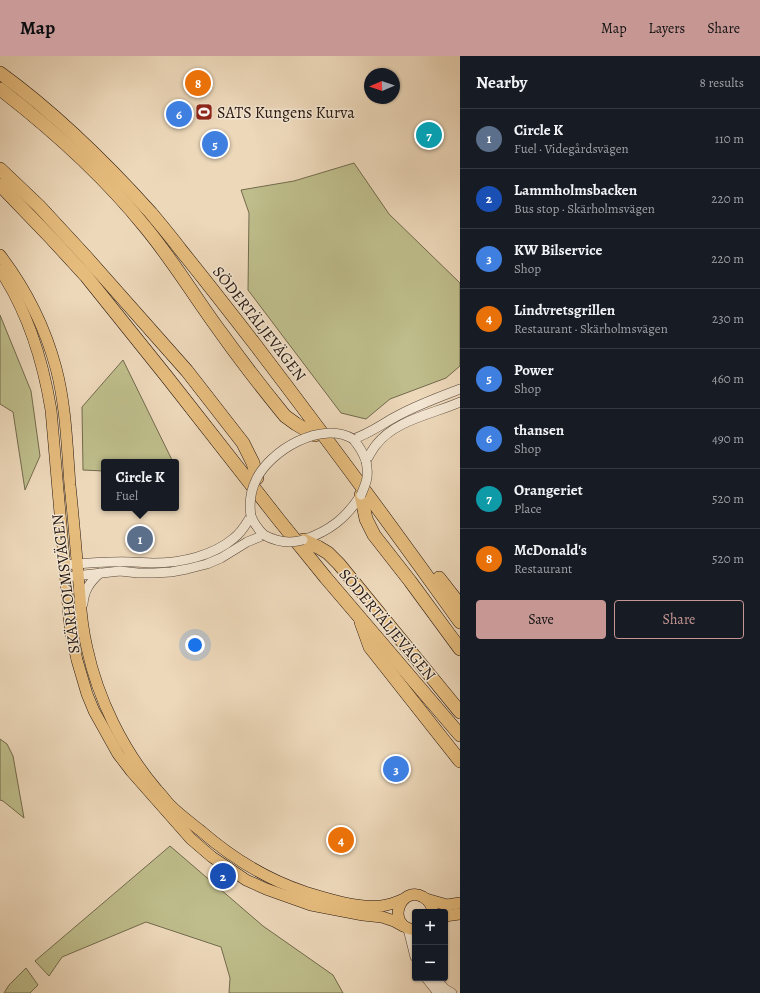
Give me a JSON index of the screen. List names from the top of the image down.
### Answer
{
  "streets": {
    "highway": ["SÖDERTÄLJEVÄGEN"],
    "main road": ["SKÄRHOLMSVÄGEN"]
  },
  "places": {
    "sports": ["SATS Kungens Kurva"]
  },
  "north": "left",
  "page": {
    "header": "Map",
    "nav": ["Map", "Layers", "Share"],
    "heading": ["Nearby", "8 results"],
    "pins": [
      "8",
      "6",
      "7",
      "5",
      "1",
      "3",
      "4",
      "2"
    ],
    "list": [
      {
        "mark": "1",
        "name": "Circle K",
        "note": "Fuel · Videgårdsvägen",
        "value": "110 m"
      },
      {
        "mark": "2",
        "name": "Lammholmsbacken",
        "note": "Bus stop · Skärholmsvägen",
        "value": "220 m"
      },
      {
        "mark": "3",
        "name": "KW Bilservice",
        "note": "Shop",
        "value": "220 m"
      },
      {
        "mark": "4",
        "name": "Lindvretsgrillen",
        "note": "Restaurant · Skärholmsvägen",
        "value": "230 m"
      },
      {
        "mark": "5",
        "name": "Power",
        "note": "Shop",
        "value": "460 m"
      },
      {
        "mark": "6",
        "name": "thansen",
        "note": "Shop",
        "value": "490 m"
      },
      {
        "mark": "7",
        "name": "Orangeriet",
        "note": "Place",
        "value": "520 m"
      },
      {
        "mark": "8",
        "name": "McDonald's",
        "note": "Restaurant",
        "value": "520 m"
      }
    ],
    "popup": ["Circle K", "Fuel"],
    "buttons": ["Save", "Share"],
    "map_buttons": ["+", "−"]
  }
}
